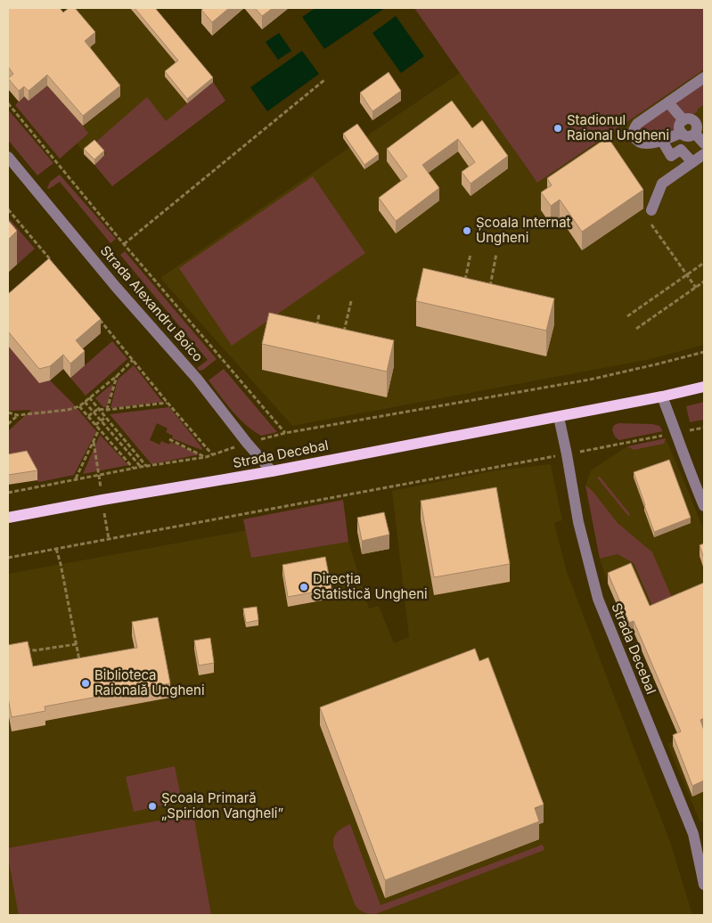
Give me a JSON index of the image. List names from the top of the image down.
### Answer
{
  "streets": {
    "main road": ["Strada Decebal"],
    "street": ["Strada Alexandru Boico"]
  },
  "crossings": [
    ["Strada Alexandru Boico", "Strada Decebal"]
  ],
  "places": [
    "Stadionul Raional Ungheni",
    "Școala Internat Ungheni",
    "Direcția Statistică Ungheni",
    "Biblioteca Raională Ungheni",
    "Școala Primară „Spiridon Vangheli”"
  ]
}
